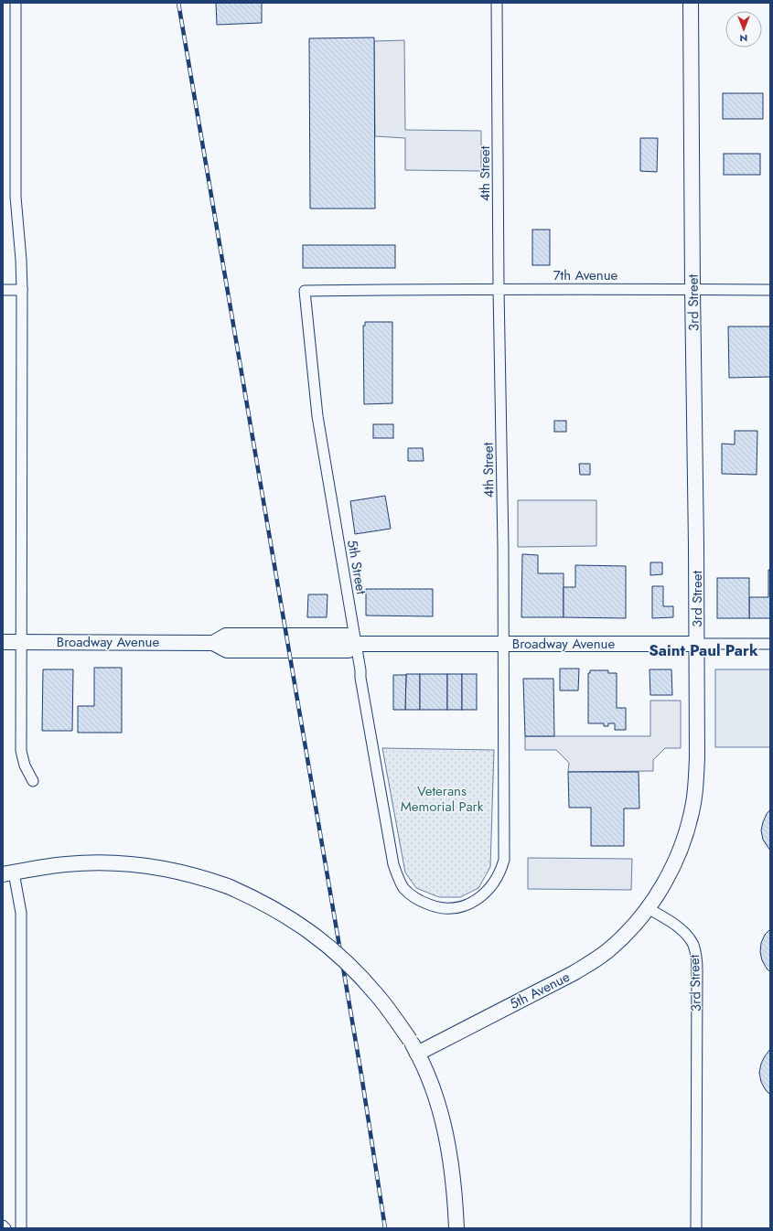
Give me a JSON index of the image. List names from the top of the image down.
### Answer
{
  "streets": {
    "street": [
      "4th Street",
      "7th Avenue",
      "3rd Street",
      "5th Street",
      "Broadway Avenue",
      "5th Avenue"
    ]
  },
  "crossings": [
    ["4th Street", "7th Avenue"],
    ["4th Street", "5th Street"],
    ["4th Street", "Broadway Avenue"],
    ["7th Avenue", "3rd Street"],
    ["7th Avenue", "5th Street"],
    ["3rd Street", "Broadway Avenue"],
    ["3rd Street", "5th Avenue"],
    ["5th Street", "Broadway Avenue"]
  ],
  "districts": ["Saint Paul Park"],
  "parks": ["Veterans Memorial Park"],
  "north": "bottom"
}
